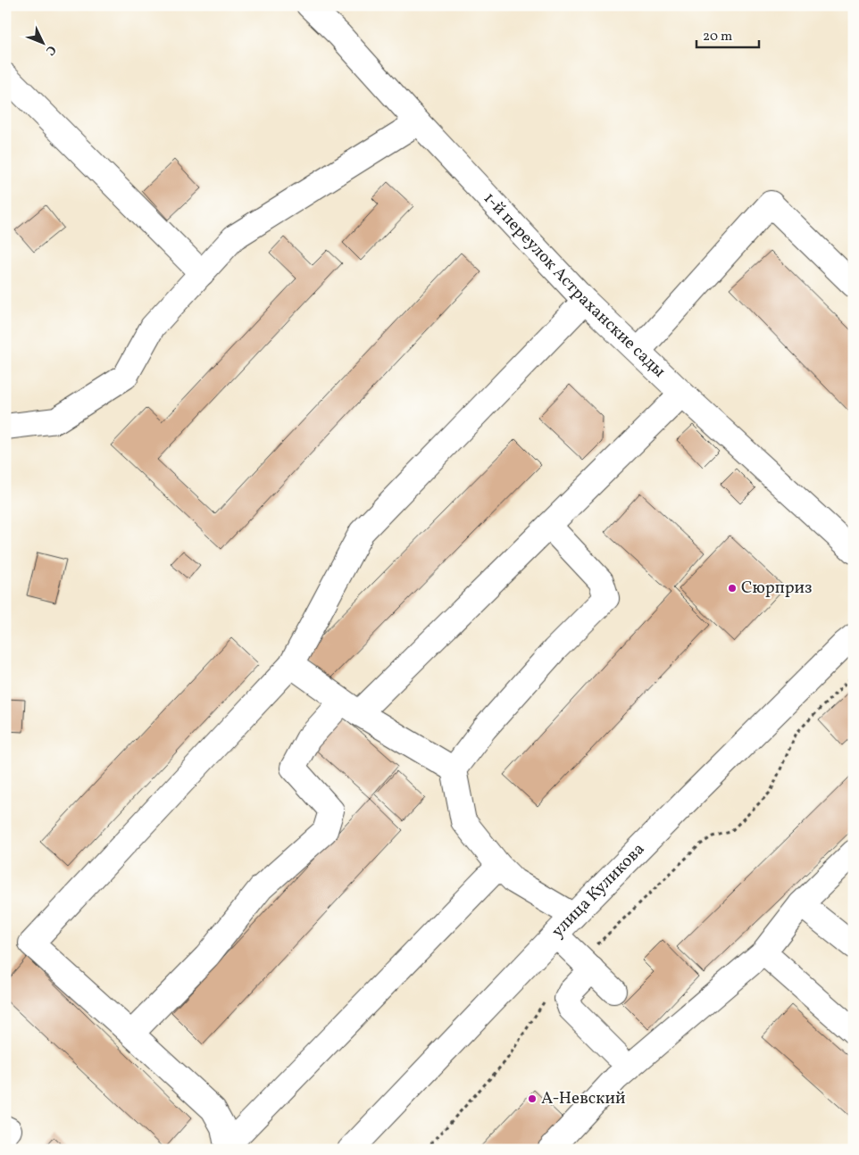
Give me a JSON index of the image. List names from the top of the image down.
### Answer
{
  "streets": {
    "street": ["1-й переулок Астраханские сады", "улица Куликова"]
  },
  "places": ["Сюрприз", "А-Невский"],
  "scale_bar": "20 m",
  "north": "bottom right"
}
